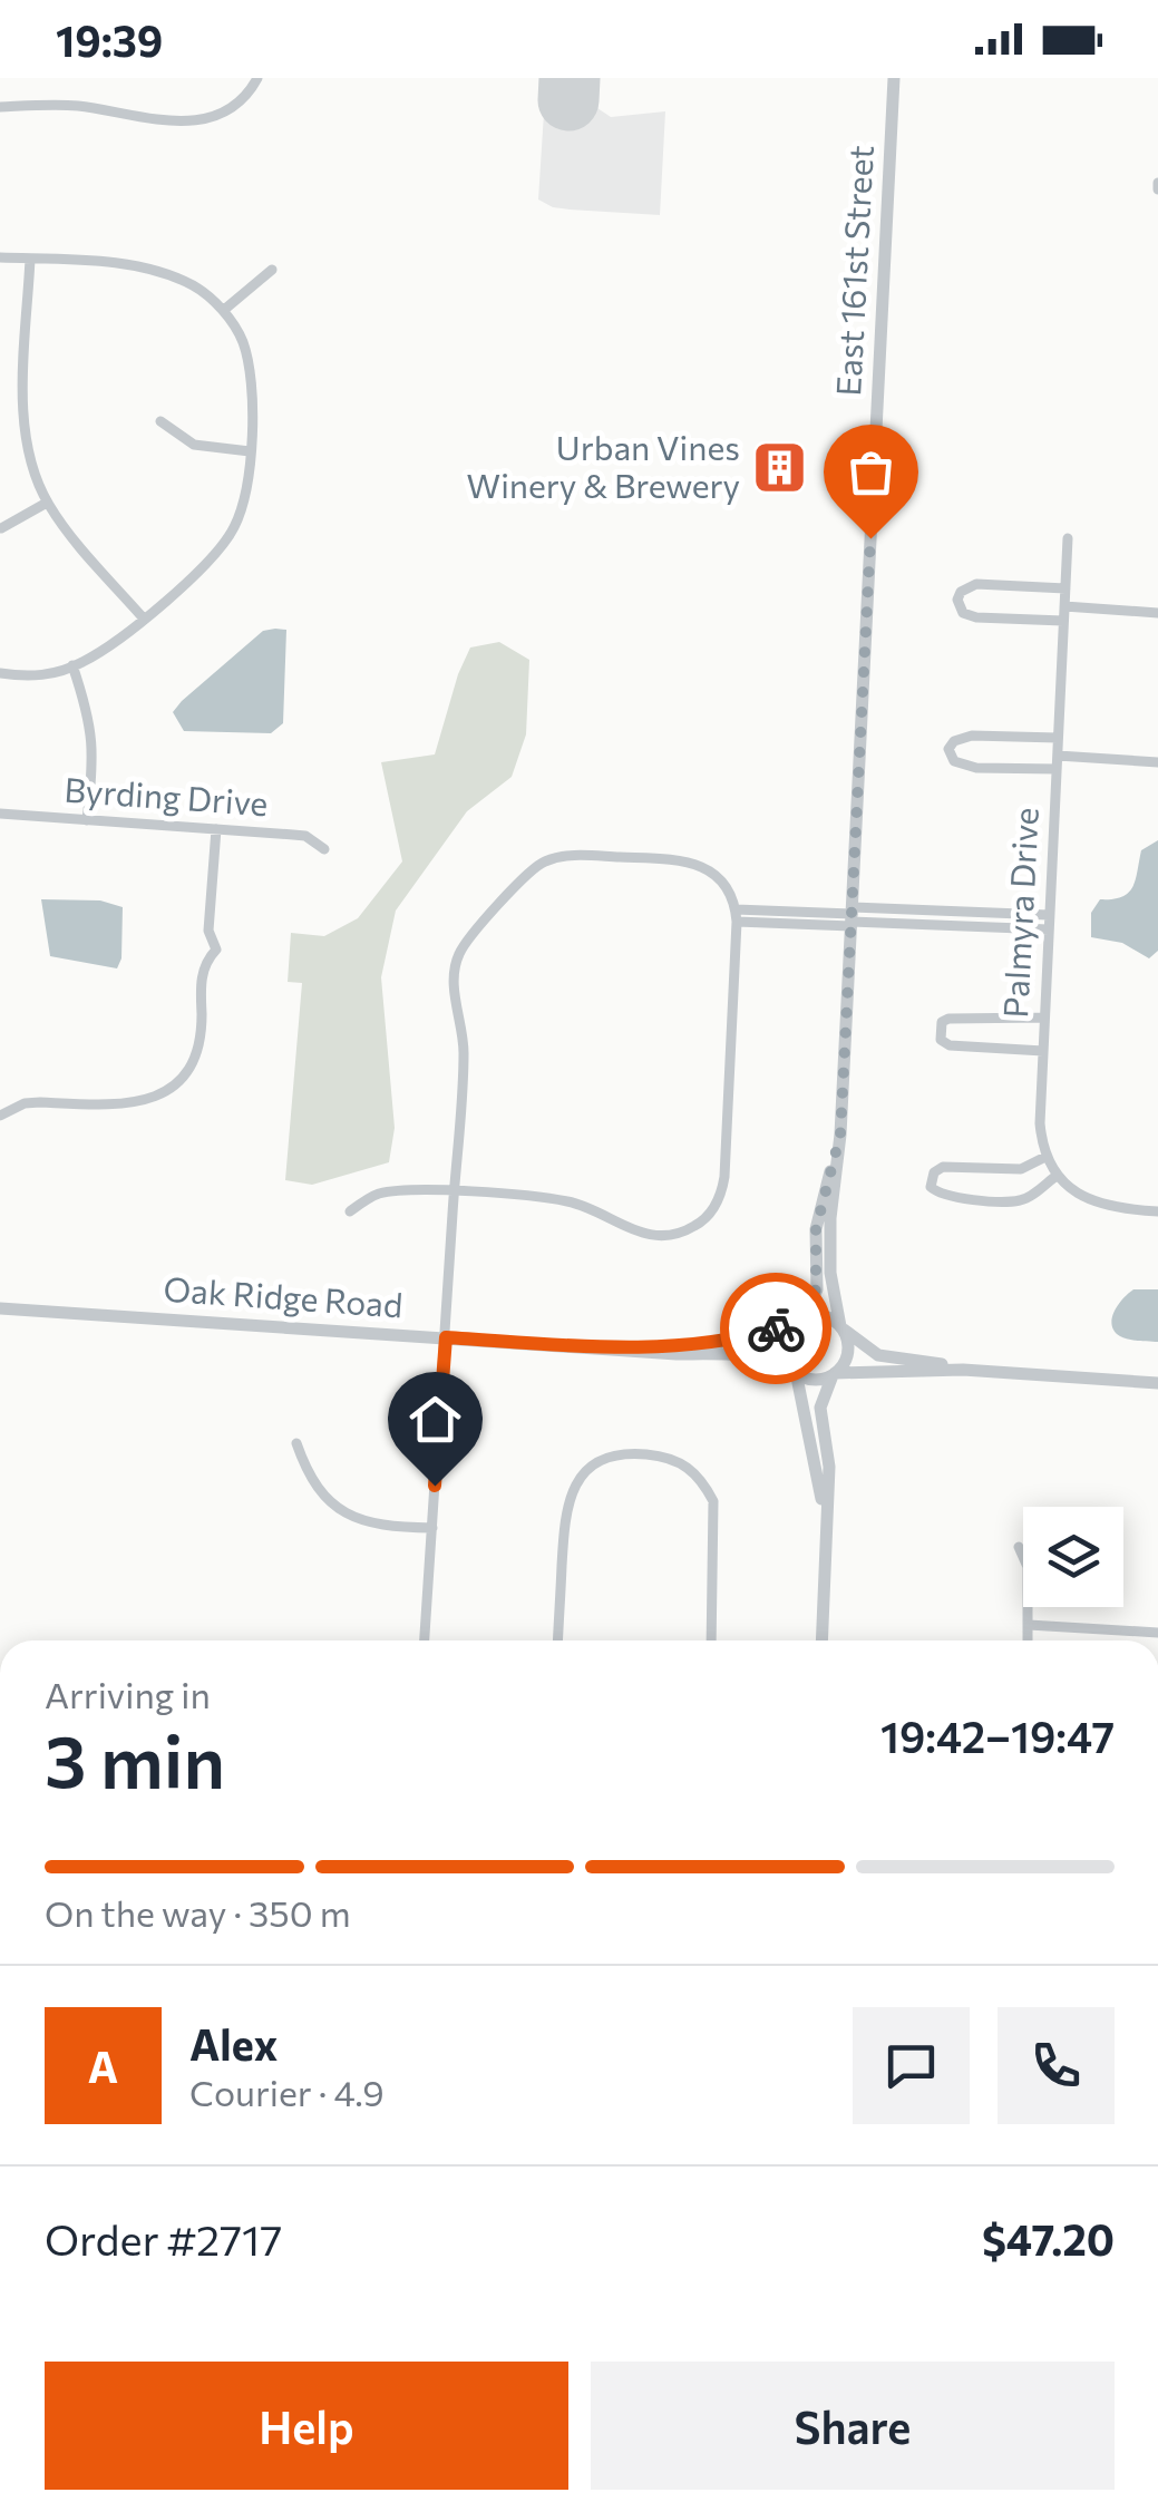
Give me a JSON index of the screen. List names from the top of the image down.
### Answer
{
  "streets": {
    "street": [
      "East 161st Street",
      "Byrding Drive",
      "Palmyra Drive",
      "Oak Ridge Road"
    ]
  },
  "crossings": [
    ["East 161st Street", "Oak Ridge Road"]
  ],
  "places": {
    "building": ["Urban Vines Winery & Brewery"]
  },
  "page": {
    "status": "19:39",
    "heading": ["3 min", "Arriving in", "19:42–19:47"],
    "panel": [
      "Alex",
      "Courier · 4.9",
      "Order #2717",
      "$47.20"
    ],
    "bar": "On the way · 350 m",
    "round": "A",
    "buttons": ["Help", "Share"]
  }
}
